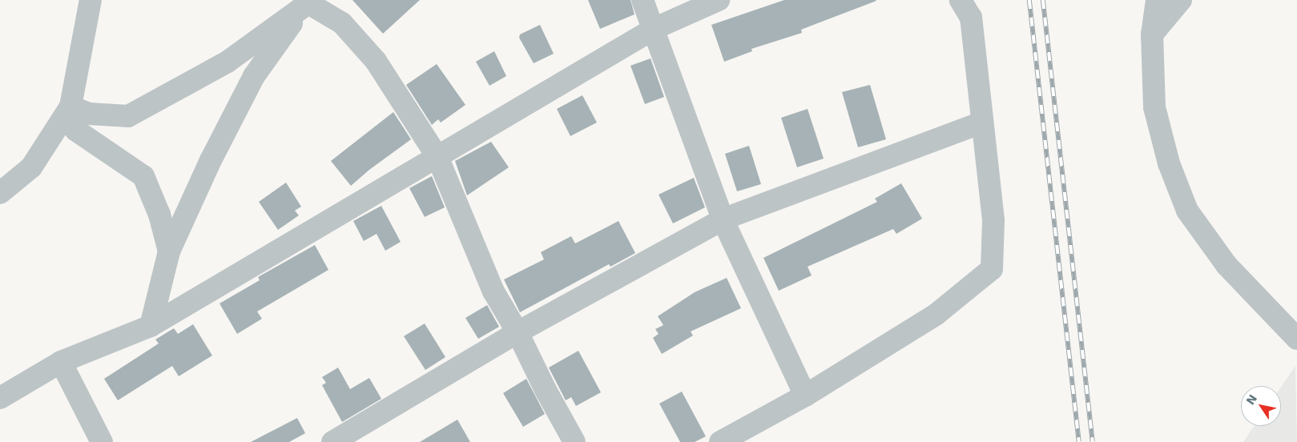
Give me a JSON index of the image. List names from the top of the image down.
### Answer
{
  "north": "top left"
}
